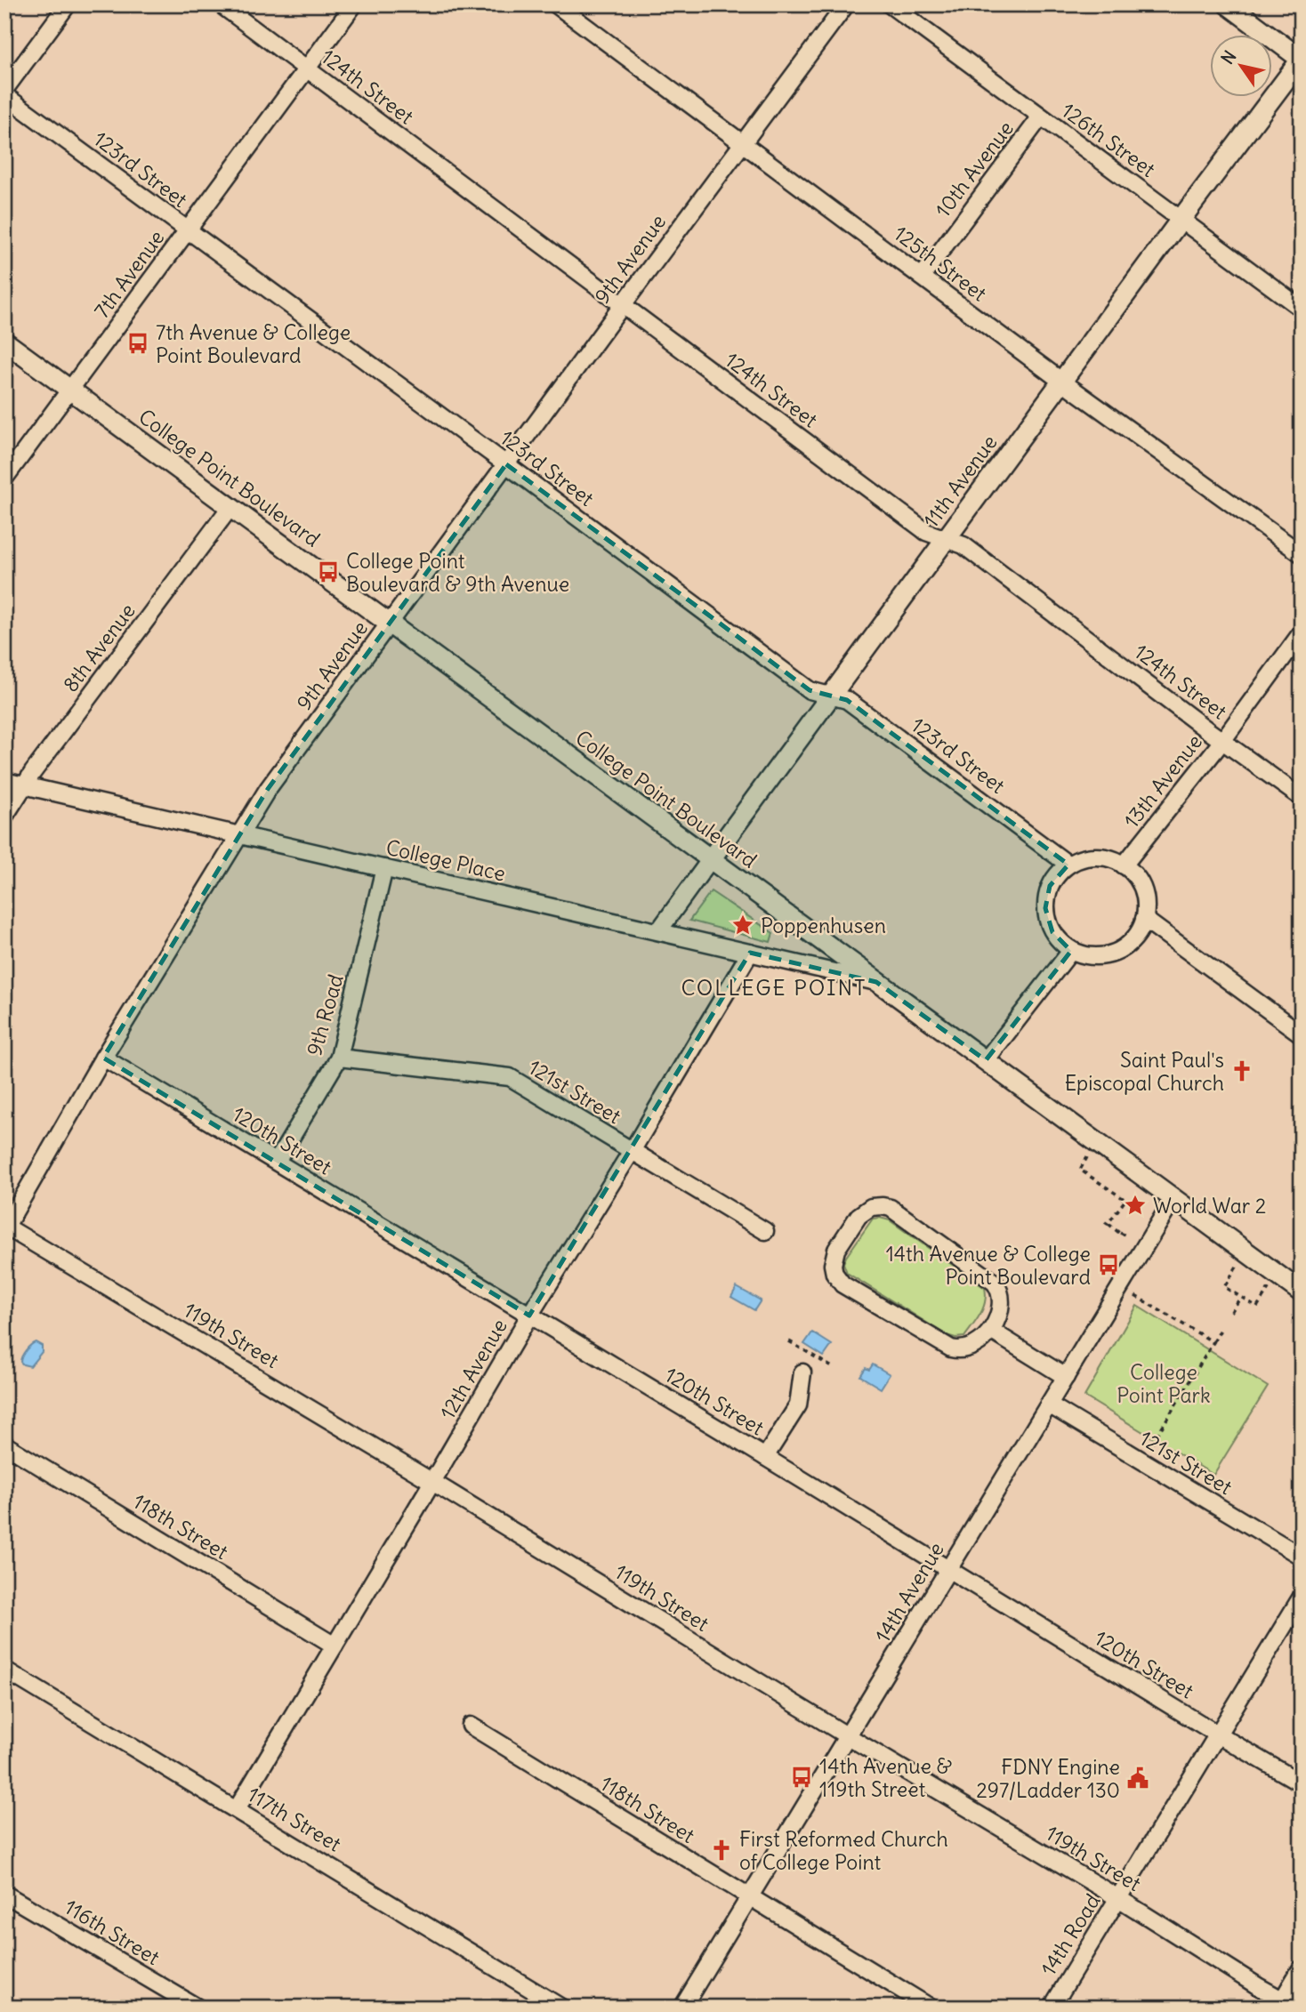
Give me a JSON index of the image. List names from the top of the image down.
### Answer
{
  "streets": {
    "street": [
      "124th Street",
      "126th Street",
      "123rd Street",
      "10th Avenue",
      "9th Avenue",
      "125th Street",
      "7th Avenue",
      "College Point Boulevard",
      "11th Avenue",
      "8th Avenue",
      "13th Avenue",
      "College Place",
      "9th Road",
      "121st Street",
      "120th Street",
      "119th Street",
      "12th Avenue",
      "118th Street",
      "14th Avenue",
      "117th Street",
      "116th Street",
      "14th Road"
    ]
  },
  "crossings": [
    ["124th Street", "9th Avenue"],
    ["124th Street", "7th Avenue"],
    ["124th Street", "11th Avenue"],
    ["124th Street", "13th Avenue"],
    ["126th Street", "10th Avenue"],
    ["126th Street", "11th Avenue"],
    ["123rd Street", "9th Avenue"],
    ["123rd Street", "7th Avenue"],
    ["123rd Street", "11th Avenue"],
    ["123rd Street", "13th Avenue"],
    ["10th Avenue", "125th Street"],
    ["9th Avenue", "125th Street"],
    ["9th Avenue", "College Point Boulevard"],
    ["9th Avenue", "College Place"],
    ["9th Avenue", "120th Street"],
    ["9th Avenue", "119th Street"],
    ["125th Street", "11th Avenue"],
    ["7th Avenue", "College Point Boulevard"],
    ["College Point Boulevard", "11th Avenue"],
    ["College Point Boulevard", "8th Avenue"],
    ["College Point Boulevard", "College Place"],
    ["College Point Boulevard", "14th Avenue"],
    ["11th Avenue", "College Place"],
    ["8th Avenue", "College Place"],
    ["College Place", "9th Road"],
    ["College Place", "12th Avenue"],
    ["9th Road", "121st Street"],
    ["9th Road", "120th Street"],
    ["121st Street", "12th Avenue"],
    ["121st Street", "14th Avenue"],
    ["120th Street", "12th Avenue"],
    ["120th Street", "14th Avenue"],
    ["120th Street", "14th Road"],
    ["119th Street", "12th Avenue"],
    ["119th Street", "14th Avenue"],
    ["119th Street", "14th Road"],
    ["12th Avenue", "118th Street"],
    ["12th Avenue", "117th Street"],
    ["118th Street", "14th Avenue"]
  ],
  "districts": ["COLLEGE POINT"],
  "parks": ["College Point Park"],
  "places": {
    "bus stop": [
      "7th Avenue & College Point Boulevard",
      "College Point Boulevard & 9th Avenue",
      "14th Avenue & College Point Boulevard",
      "14th Avenue & 119th Street"
    ],
    "place": ["Poppenhusen", "World War 2"],
    "church": ["Saint Paul's Episcopal Church", "First Reformed Church of College Point"],
    "public building": ["FDNY Engine 297/Ladder 130"]
  },
  "north": "top left"
}
